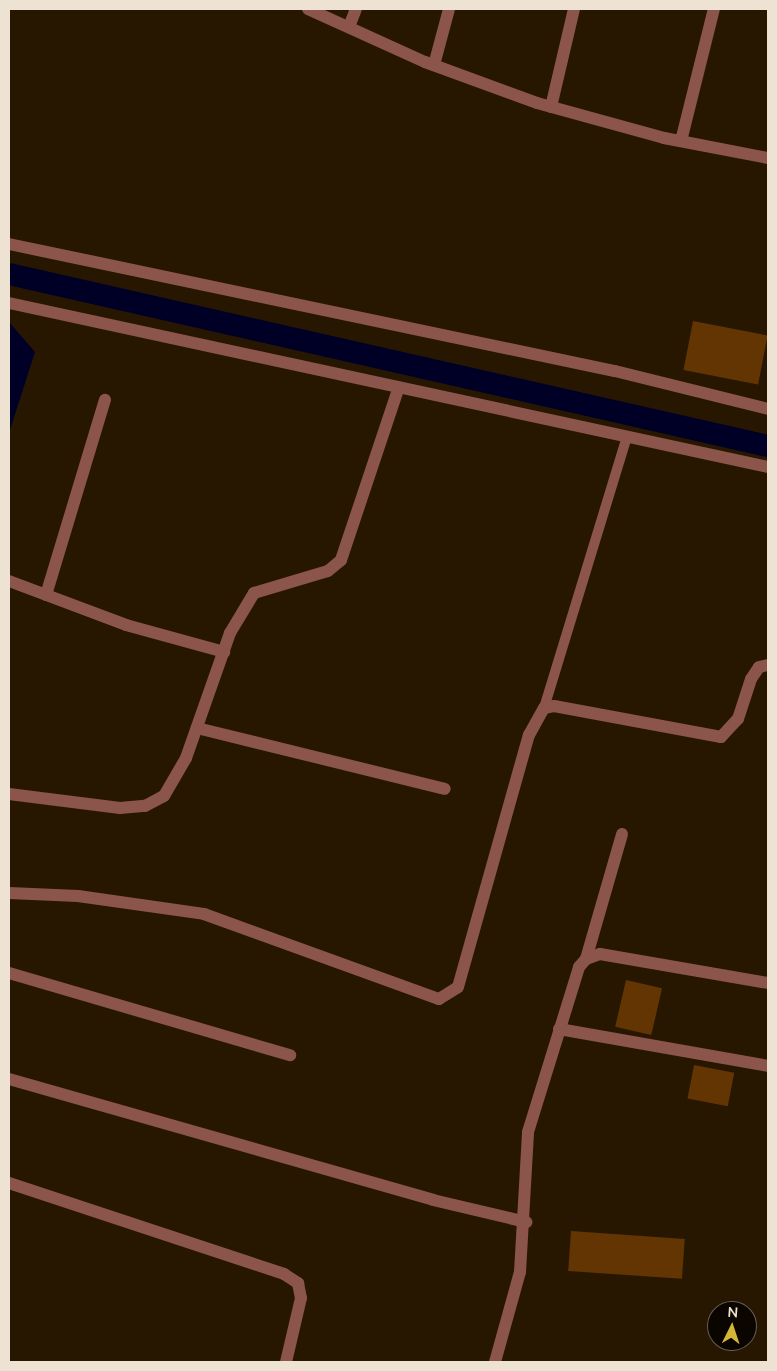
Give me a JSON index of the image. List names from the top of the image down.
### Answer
{
  "north": "top"
}
